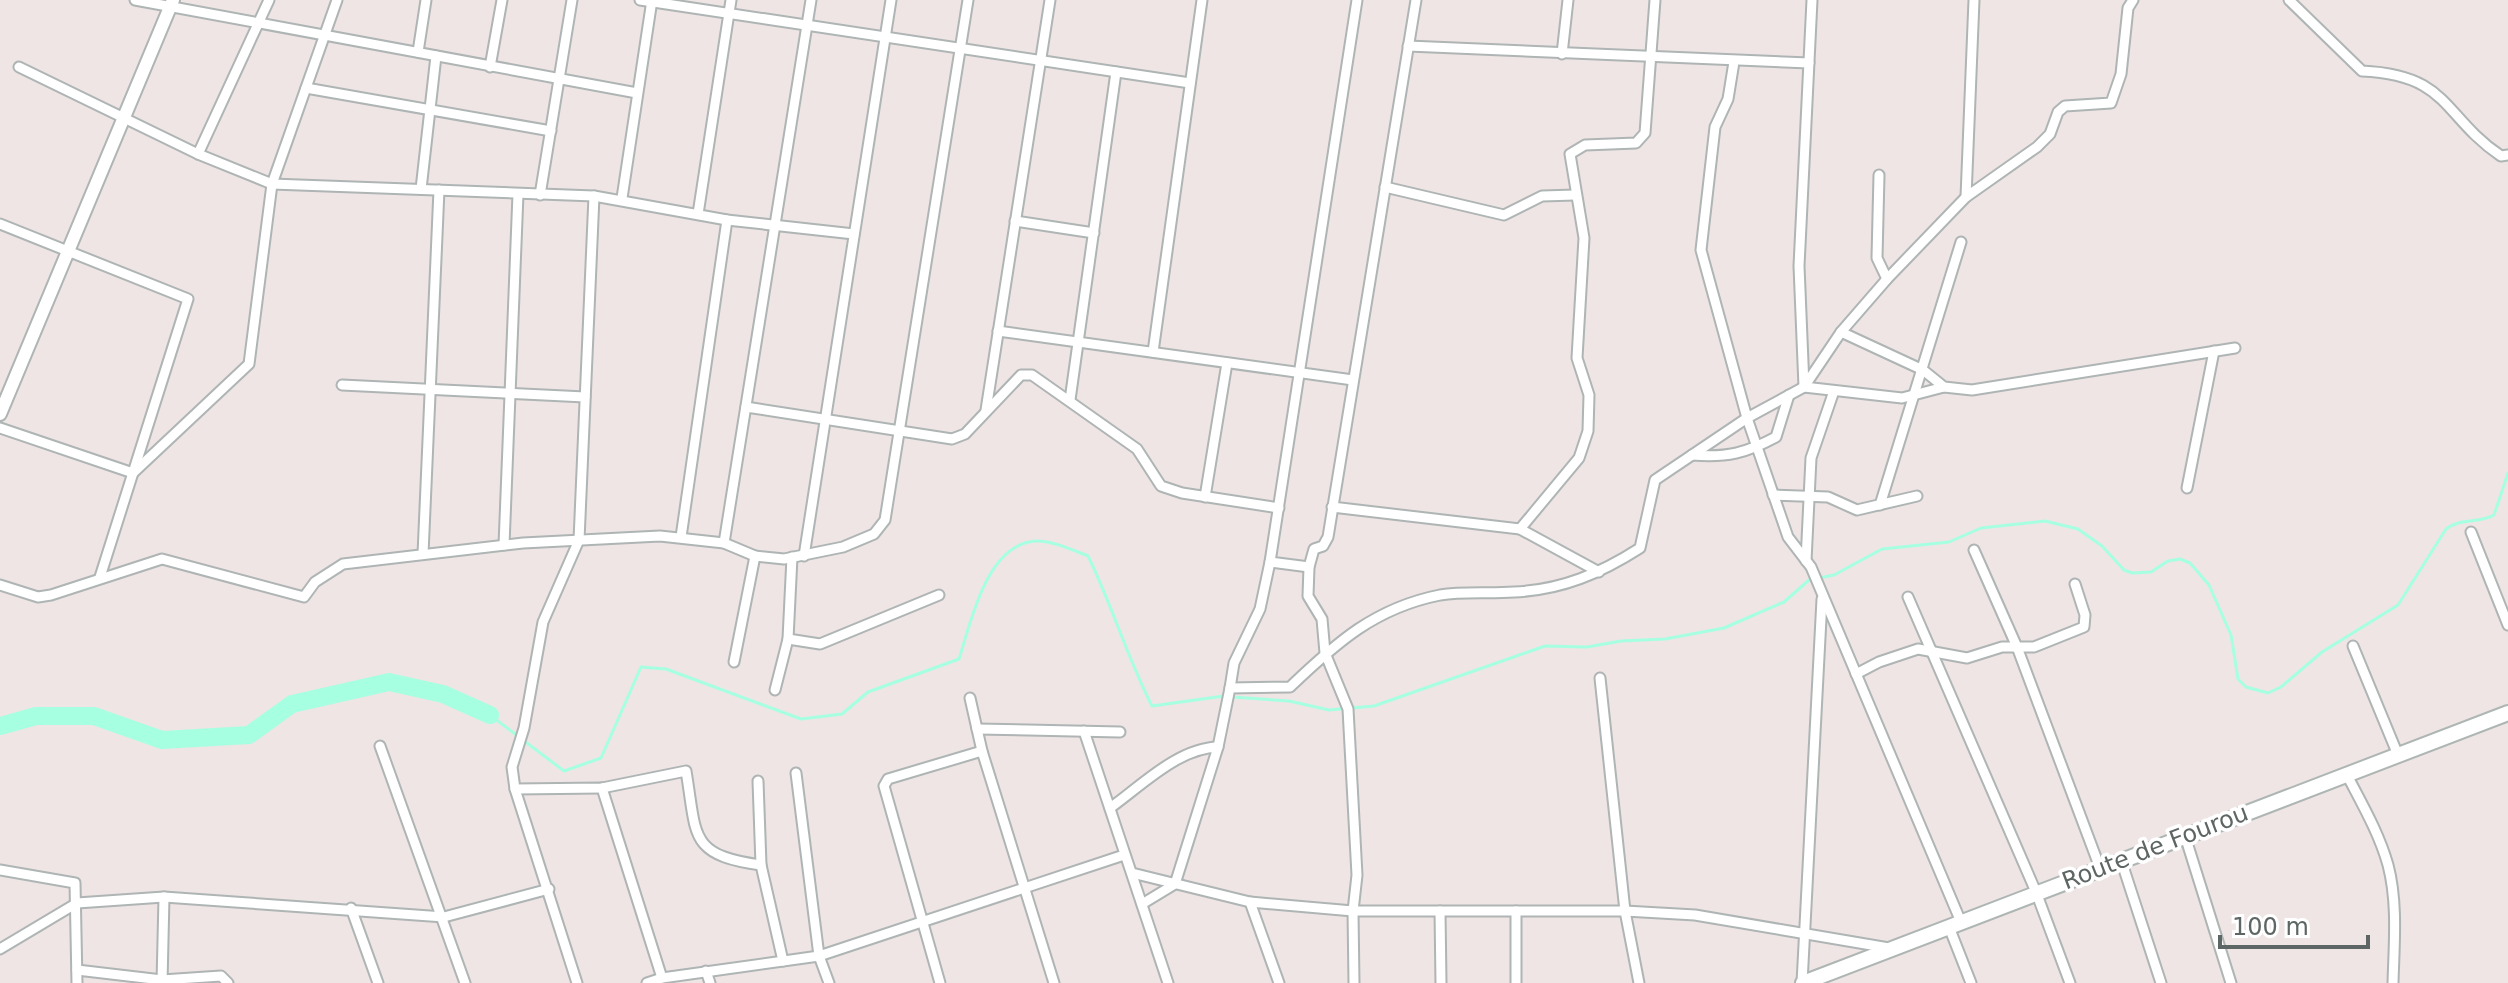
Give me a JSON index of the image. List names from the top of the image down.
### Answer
{
  "streets": {
    "main road": ["Route de Fourou"]
  },
  "scale_bar": "100 m"
}
